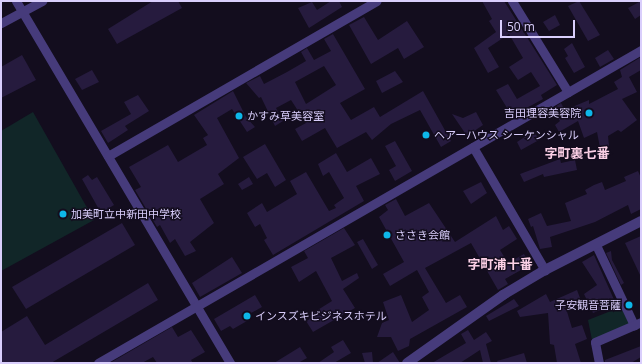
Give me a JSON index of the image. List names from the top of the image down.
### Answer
{
  "districts": ["字町裏七番", "字町浦十番"],
  "places": [
    "吉田理容美容院",
    "かすみ草美容室",
    "ヘアーハウス シーケンシャル",
    "加美町立中新田中学校",
    "ささき会館",
    "子安観音菩薩",
    "インスズキビジネスホテル"
  ],
  "scale_bar": "50 m"
}
